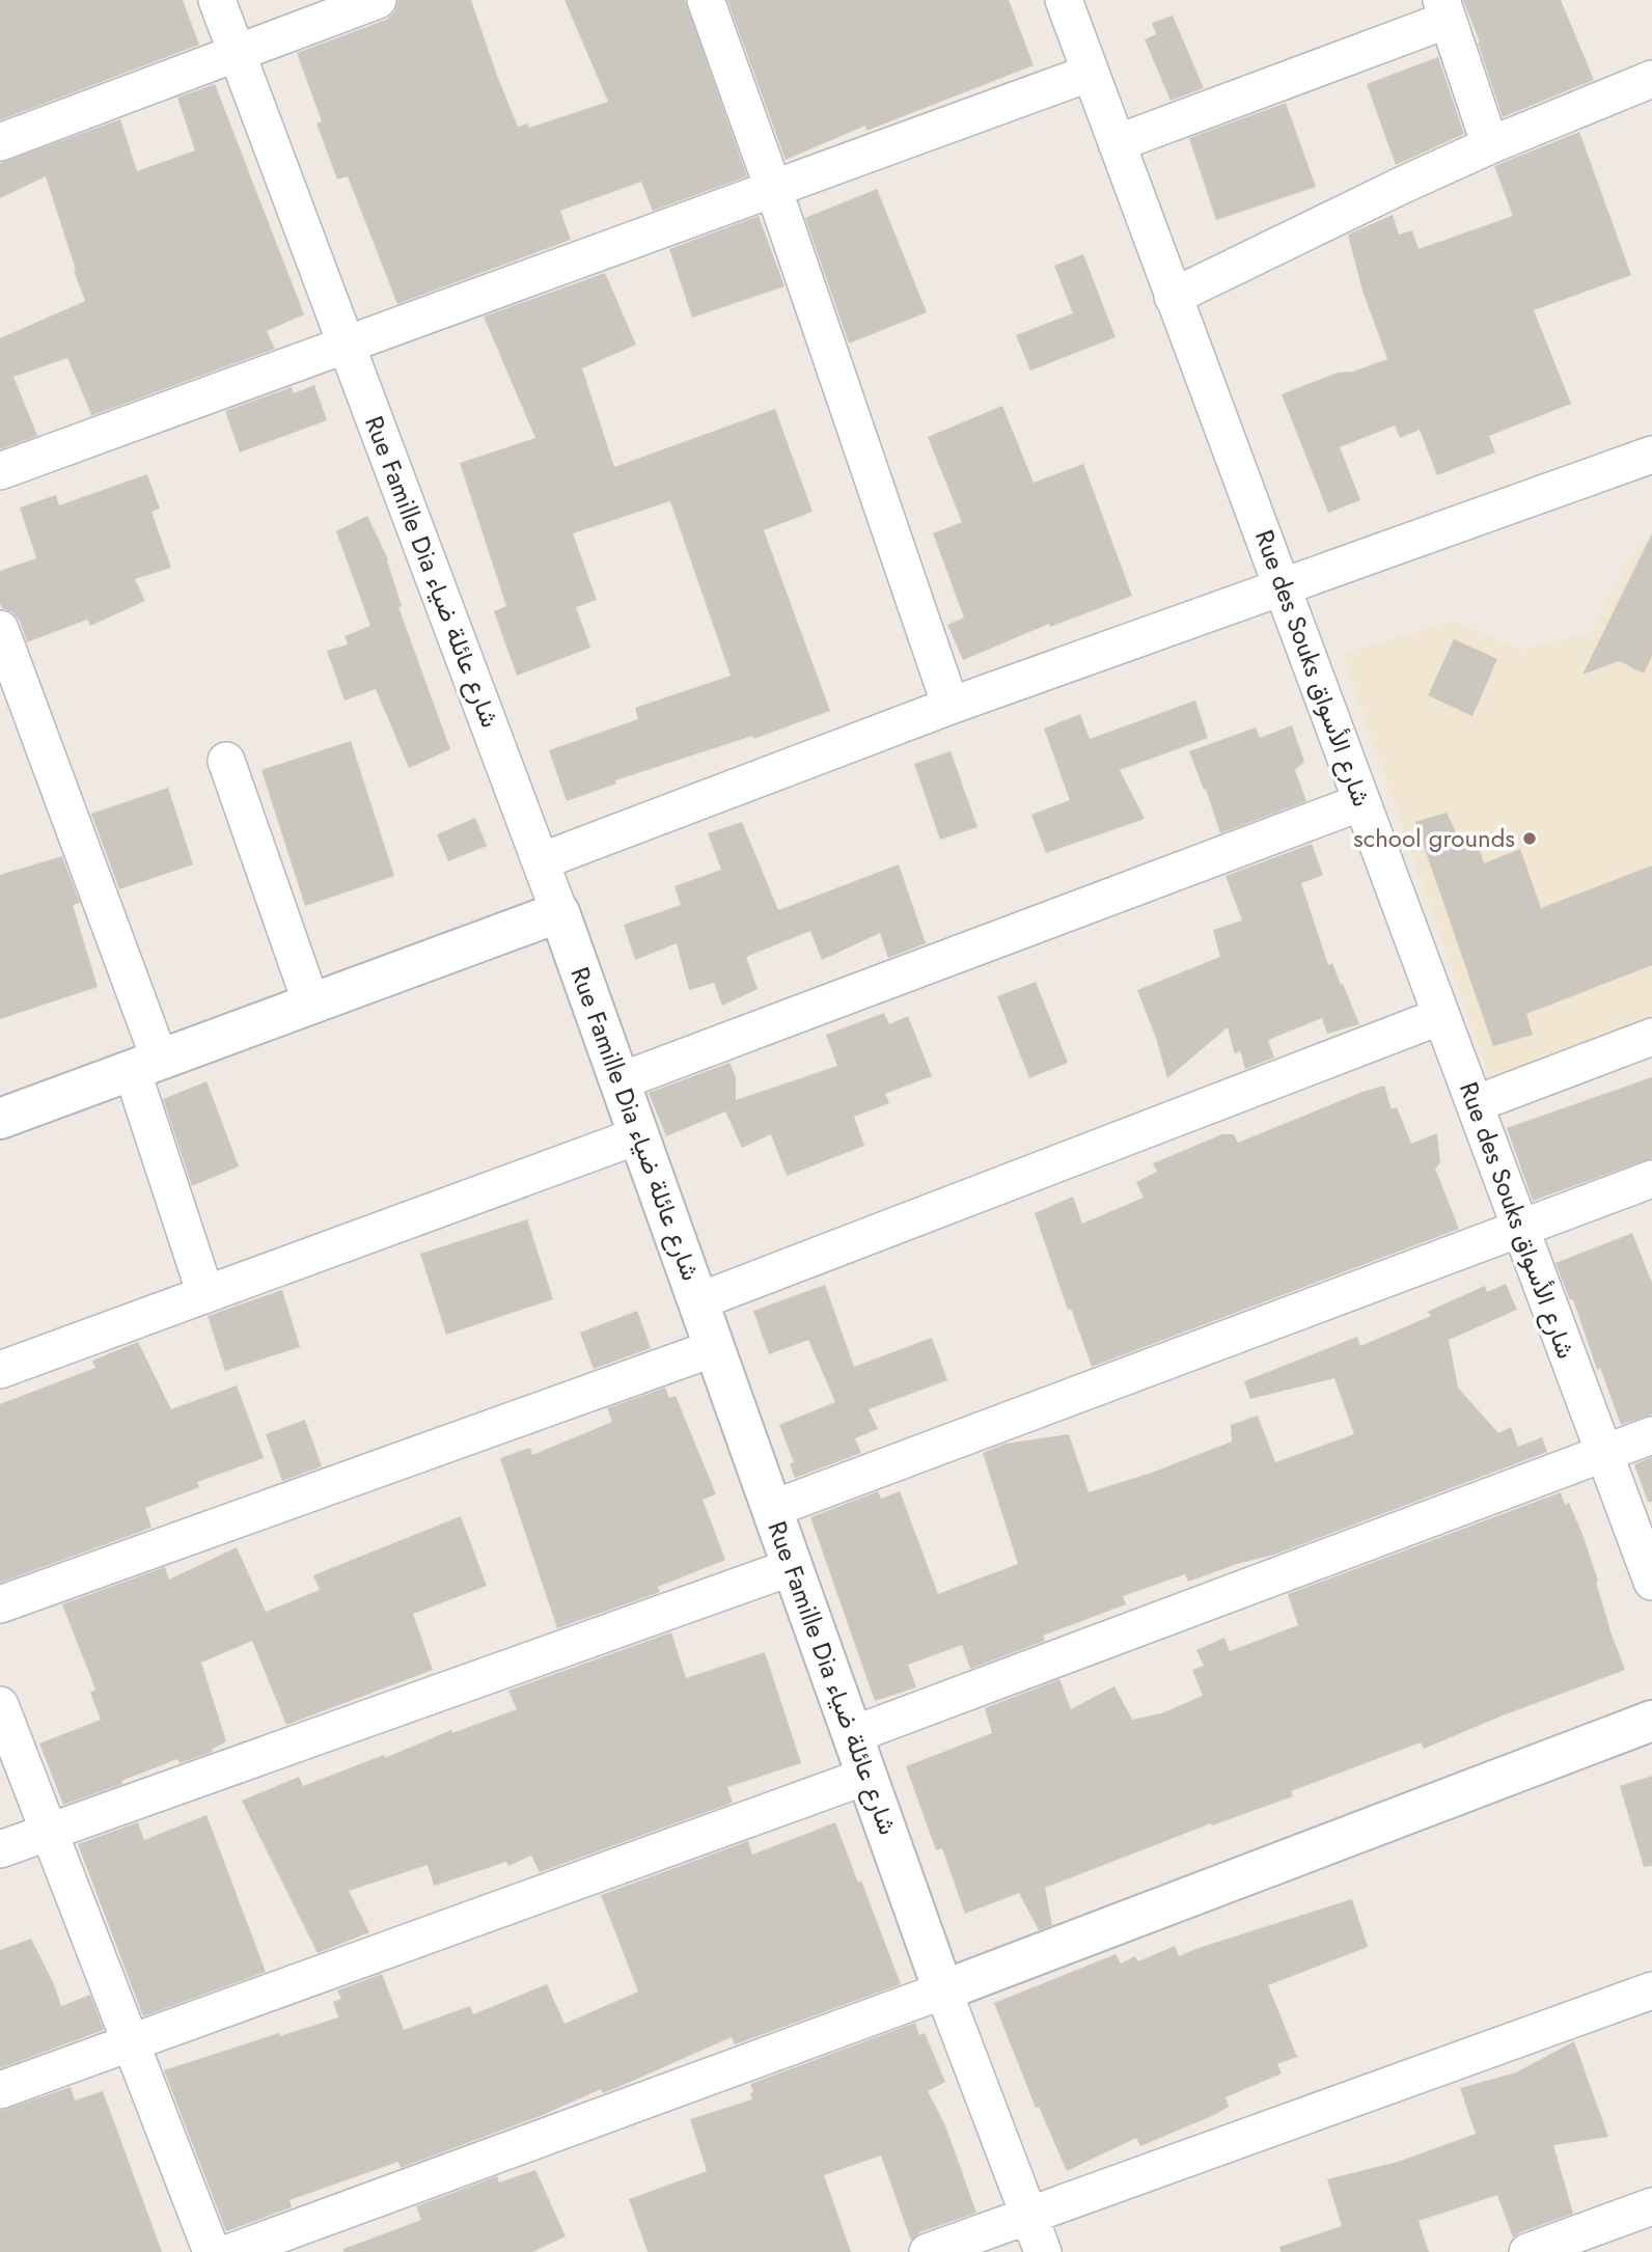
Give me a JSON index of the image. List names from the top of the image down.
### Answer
{
  "streets": {
    "street": ["Rue Famille Dia شارع عائلة ضياء", "Rue des Souks شارع الأسواق"]
  },
  "places": ["school grounds"]
}
